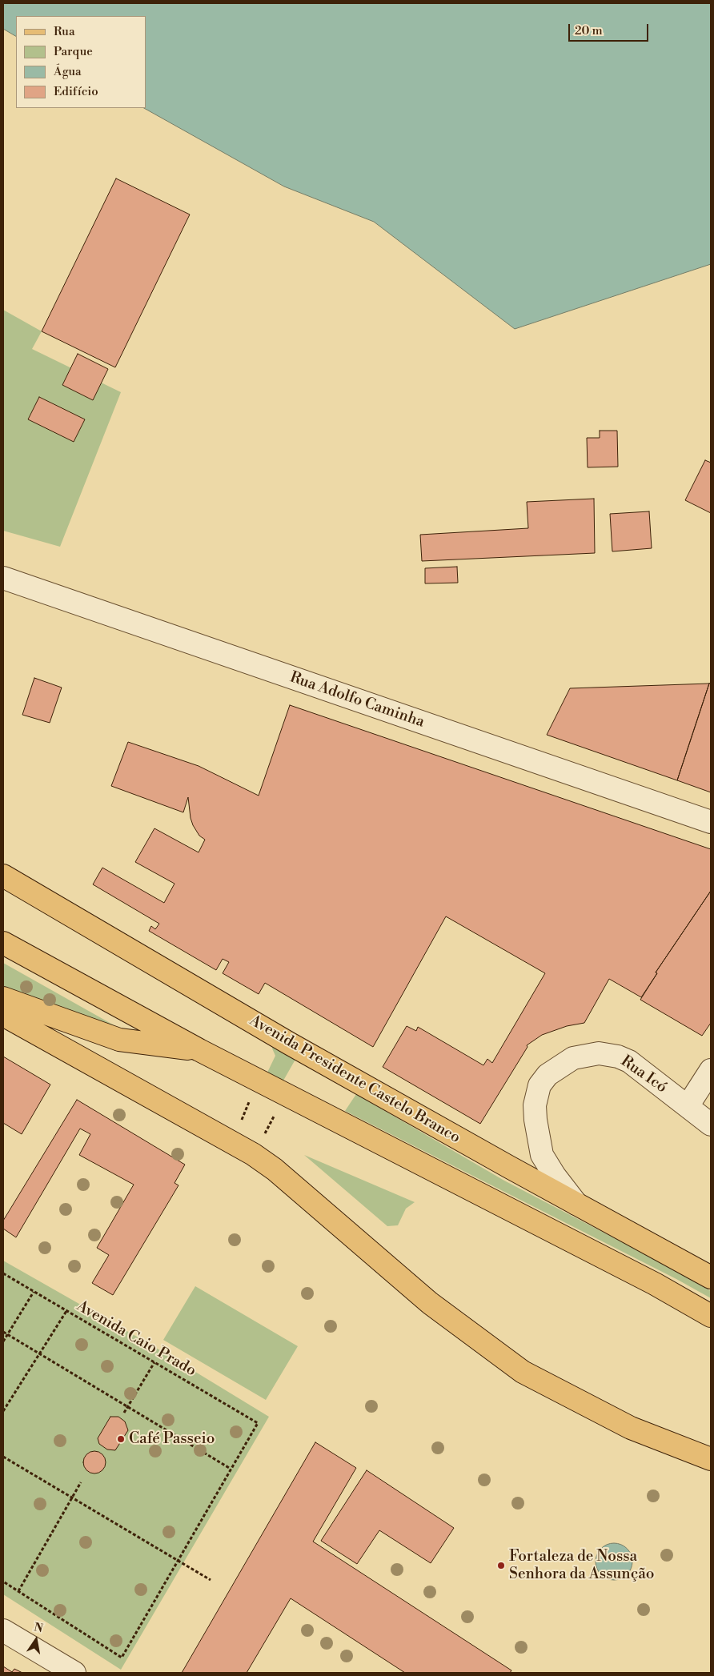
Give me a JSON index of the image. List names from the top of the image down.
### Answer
{
  "streets": {
    "main road": ["Avenida Presidente Castelo Branco"],
    "street": ["Rua Adolfo Caminha", "Rua Icó"],
    "path": ["Avenida Caio Prado"]
  },
  "crossings": [
    ["Rua Icó", "Avenida Presidente Castelo Branco"]
  ],
  "places": ["Café Passeio", "Fortaleza de Nossa Senhora da Assunção"],
  "legend": [
    "Rua",
    "Parque",
    "Água",
    "Edifício"
  ],
  "scale_bar": "20 m",
  "north": "top"
}
